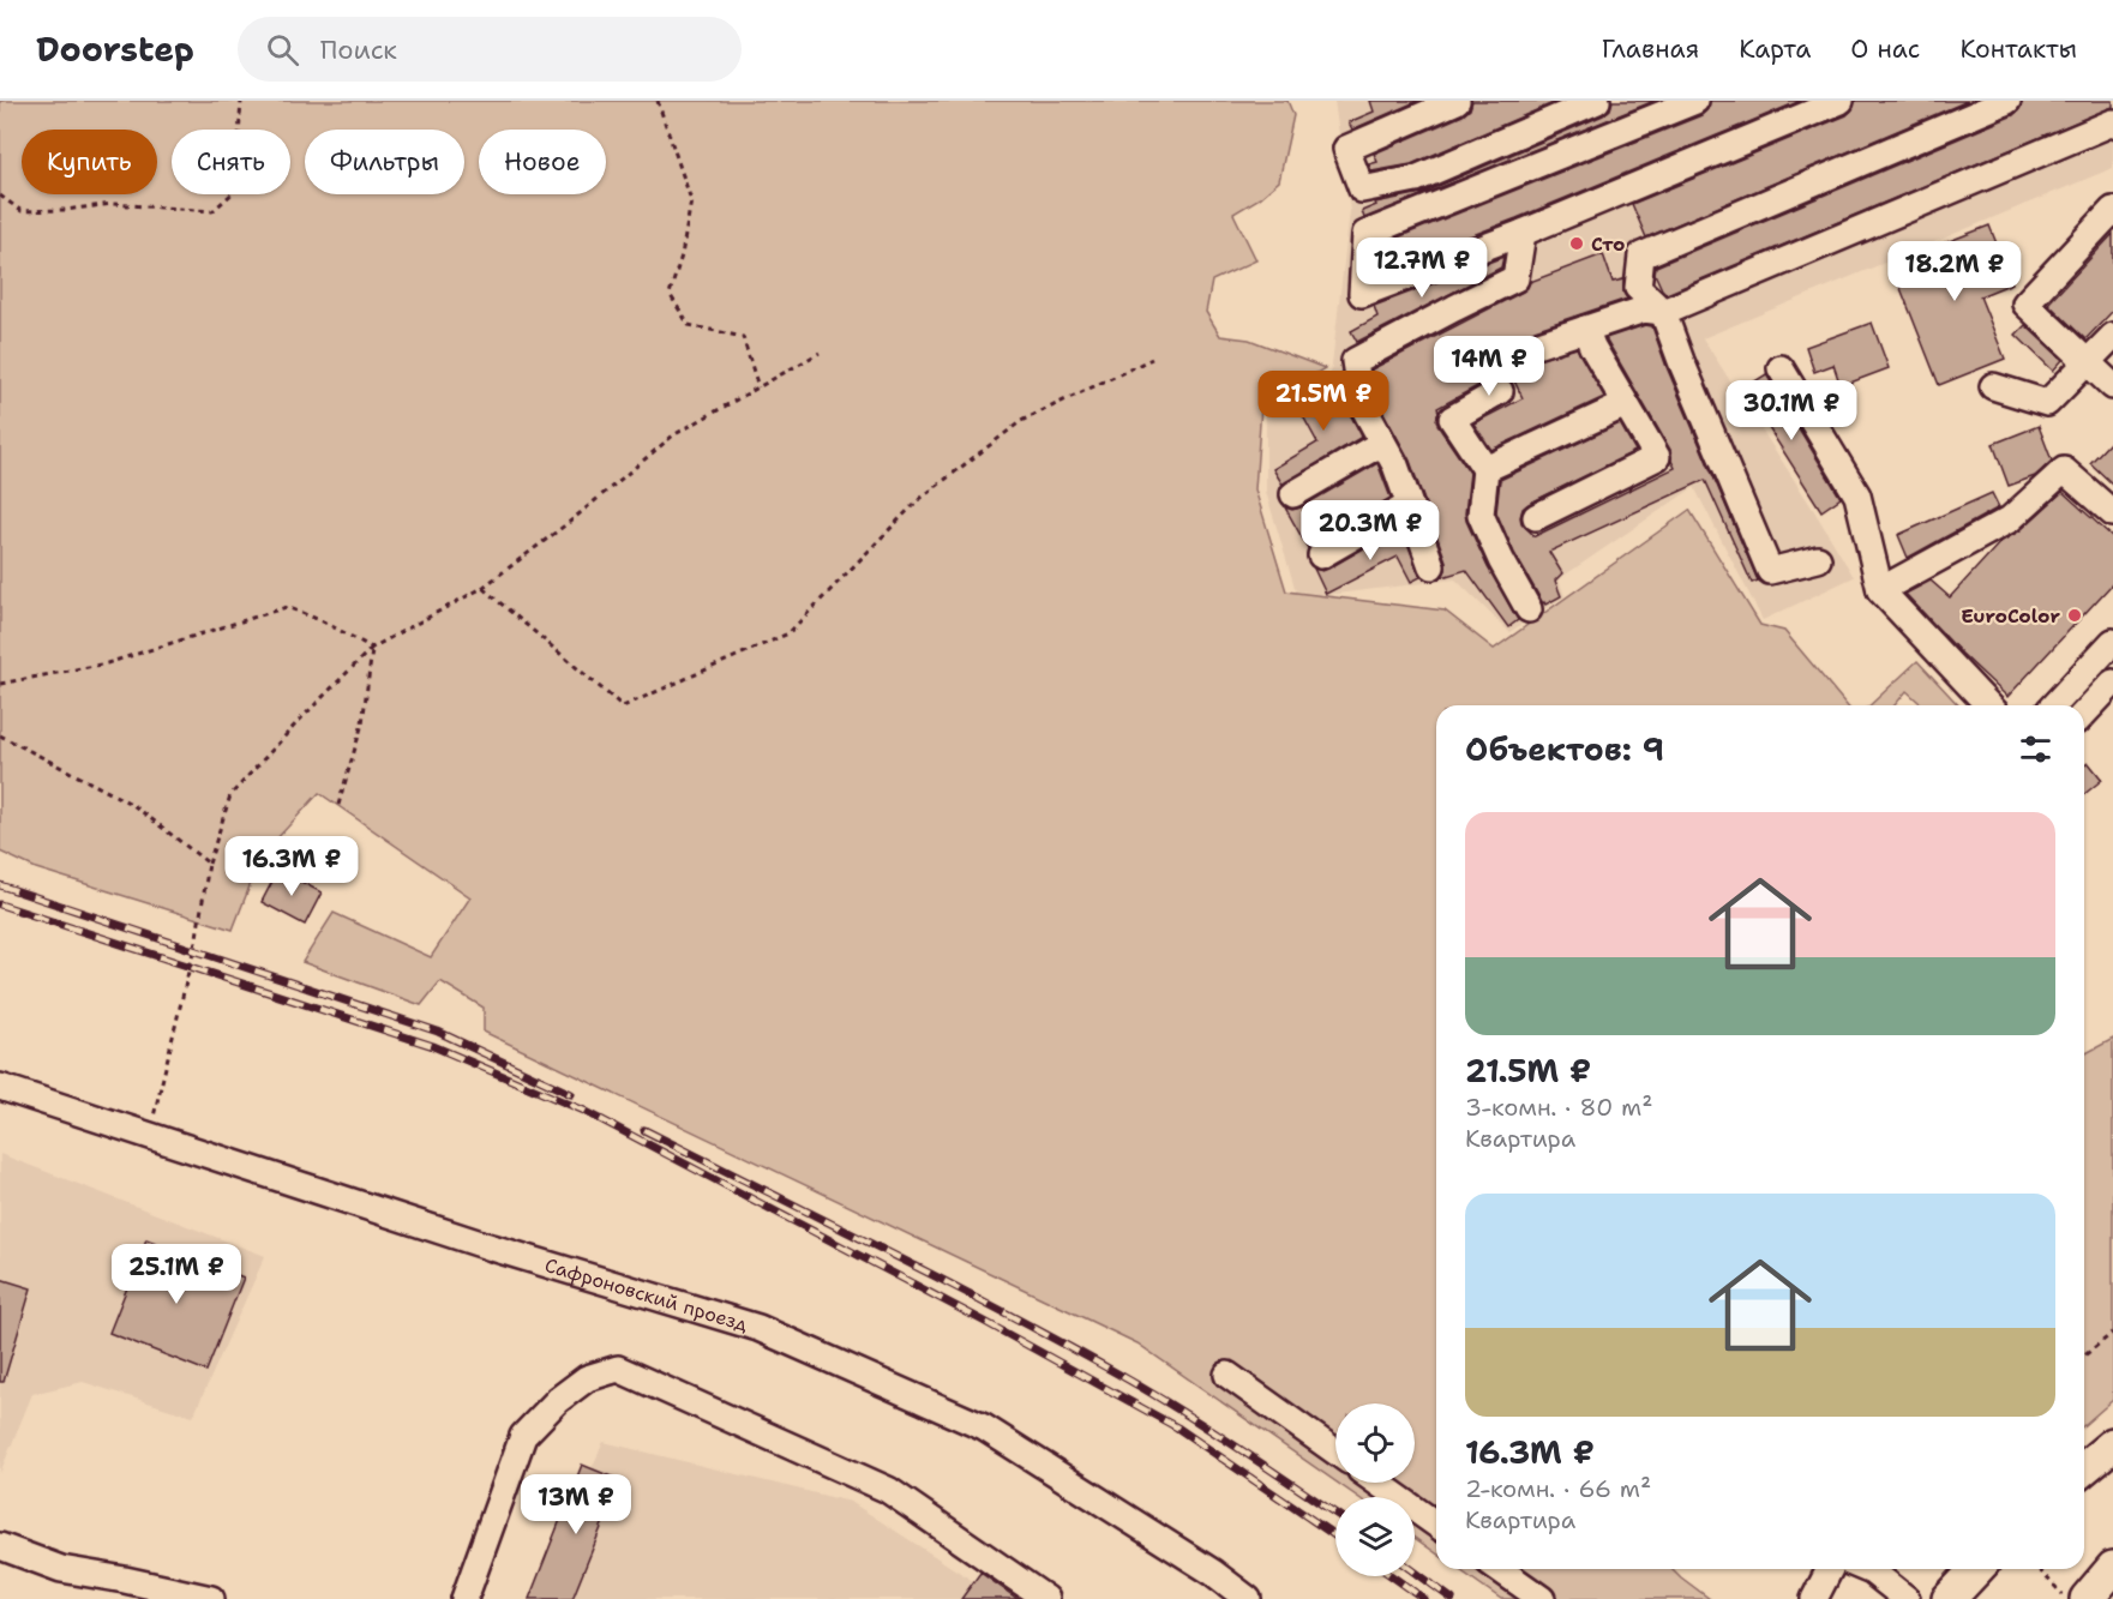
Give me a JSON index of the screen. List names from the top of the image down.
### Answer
{
  "streets": {
    "street": ["Сафроновский проезд"]
  },
  "places": ["Сто", "EuroColor"],
  "page": {
    "header": "Doorstep",
    "search": "Поиск",
    "nav": [
      "Главная",
      "Карта",
      "О нас",
      "Контакты"
    ],
    "chip": [
      "Купить",
      "Снять",
      "Фильтры",
      "Новое"
    ],
    "price": [
      "12.7M ₽",
      "18.2M ₽",
      "14M ₽",
      "21.5M ₽",
      "30.1M ₽",
      "20.3M ₽",
      "16.3M ₽",
      "25.1M ₽",
      "13M ₽"
    ],
    "heading": "Объектов: 9",
    "list": [
      {
        "name": "21.5M ₽",
        "note": "3-комн. · 80 m² · Квартира"
      },
      {
        "name": "16.3M ₽",
        "note": "2-комн. · 66 m² · Квартира"
      }
    ]
  }
}
